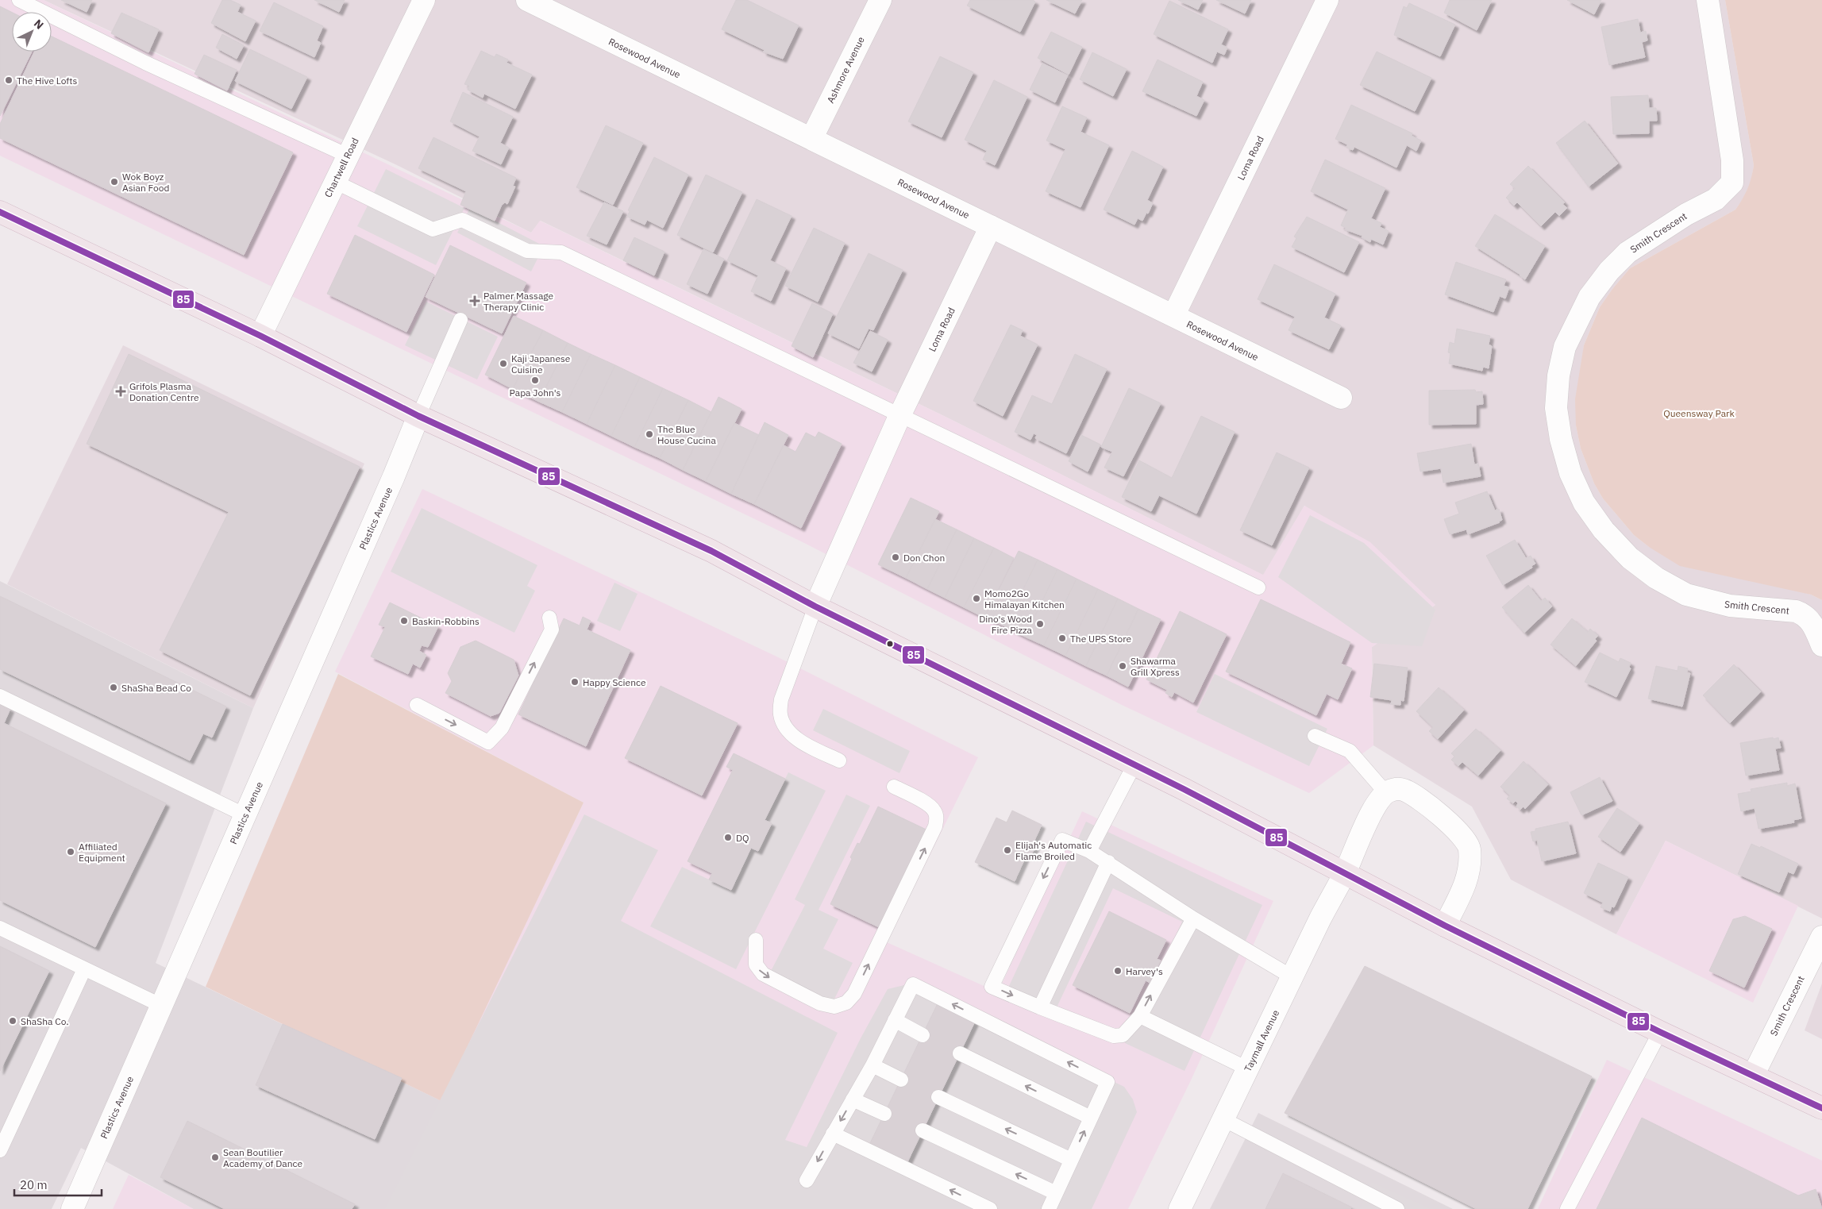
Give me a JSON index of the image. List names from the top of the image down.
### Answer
{
  "streets": {
    "street": [
      "Rosewood Avenue",
      "Ashmore Avenue",
      "Loma Road",
      "Chartwell Road",
      "Smith Crescent",
      "Plastics Avenue",
      "Taymall Avenue"
    ]
  },
  "crossings": [
    ["Rosewood Avenue", "Ashmore Avenue"],
    ["Rosewood Avenue", "Loma Road"]
  ],
  "parks": ["Queensway Park"],
  "places": {
    "other": [
      "The Hive Lofts",
      "Wok Boyz Asian Food",
      "Kaji Japanese Cuisine",
      "Papa John's",
      "The Blue House Cucina",
      "Don Chon",
      "Momo2Go Himalayan Kitchen",
      "Baskin-Robbins",
      "Dino's Wood Fire Pizza",
      "The UPS Store",
      "Shawarma Grill Xpress",
      "Happy Science",
      "ShaSha Bead Co",
      "DQ",
      "Elijah's Automatic Flame Broiled",
      "Affiliated Equipment",
      "Harvey's",
      "ShaSha Co.",
      "Sean Boutilier Academy of Dance"
    ],
    "health": ["Palmer Massage Therapy Clinic", "Grifols Plasma Donation Centre"]
  },
  "lines": ["transit line 85"],
  "scale_bar": "20 m",
  "north": "top right"
}
